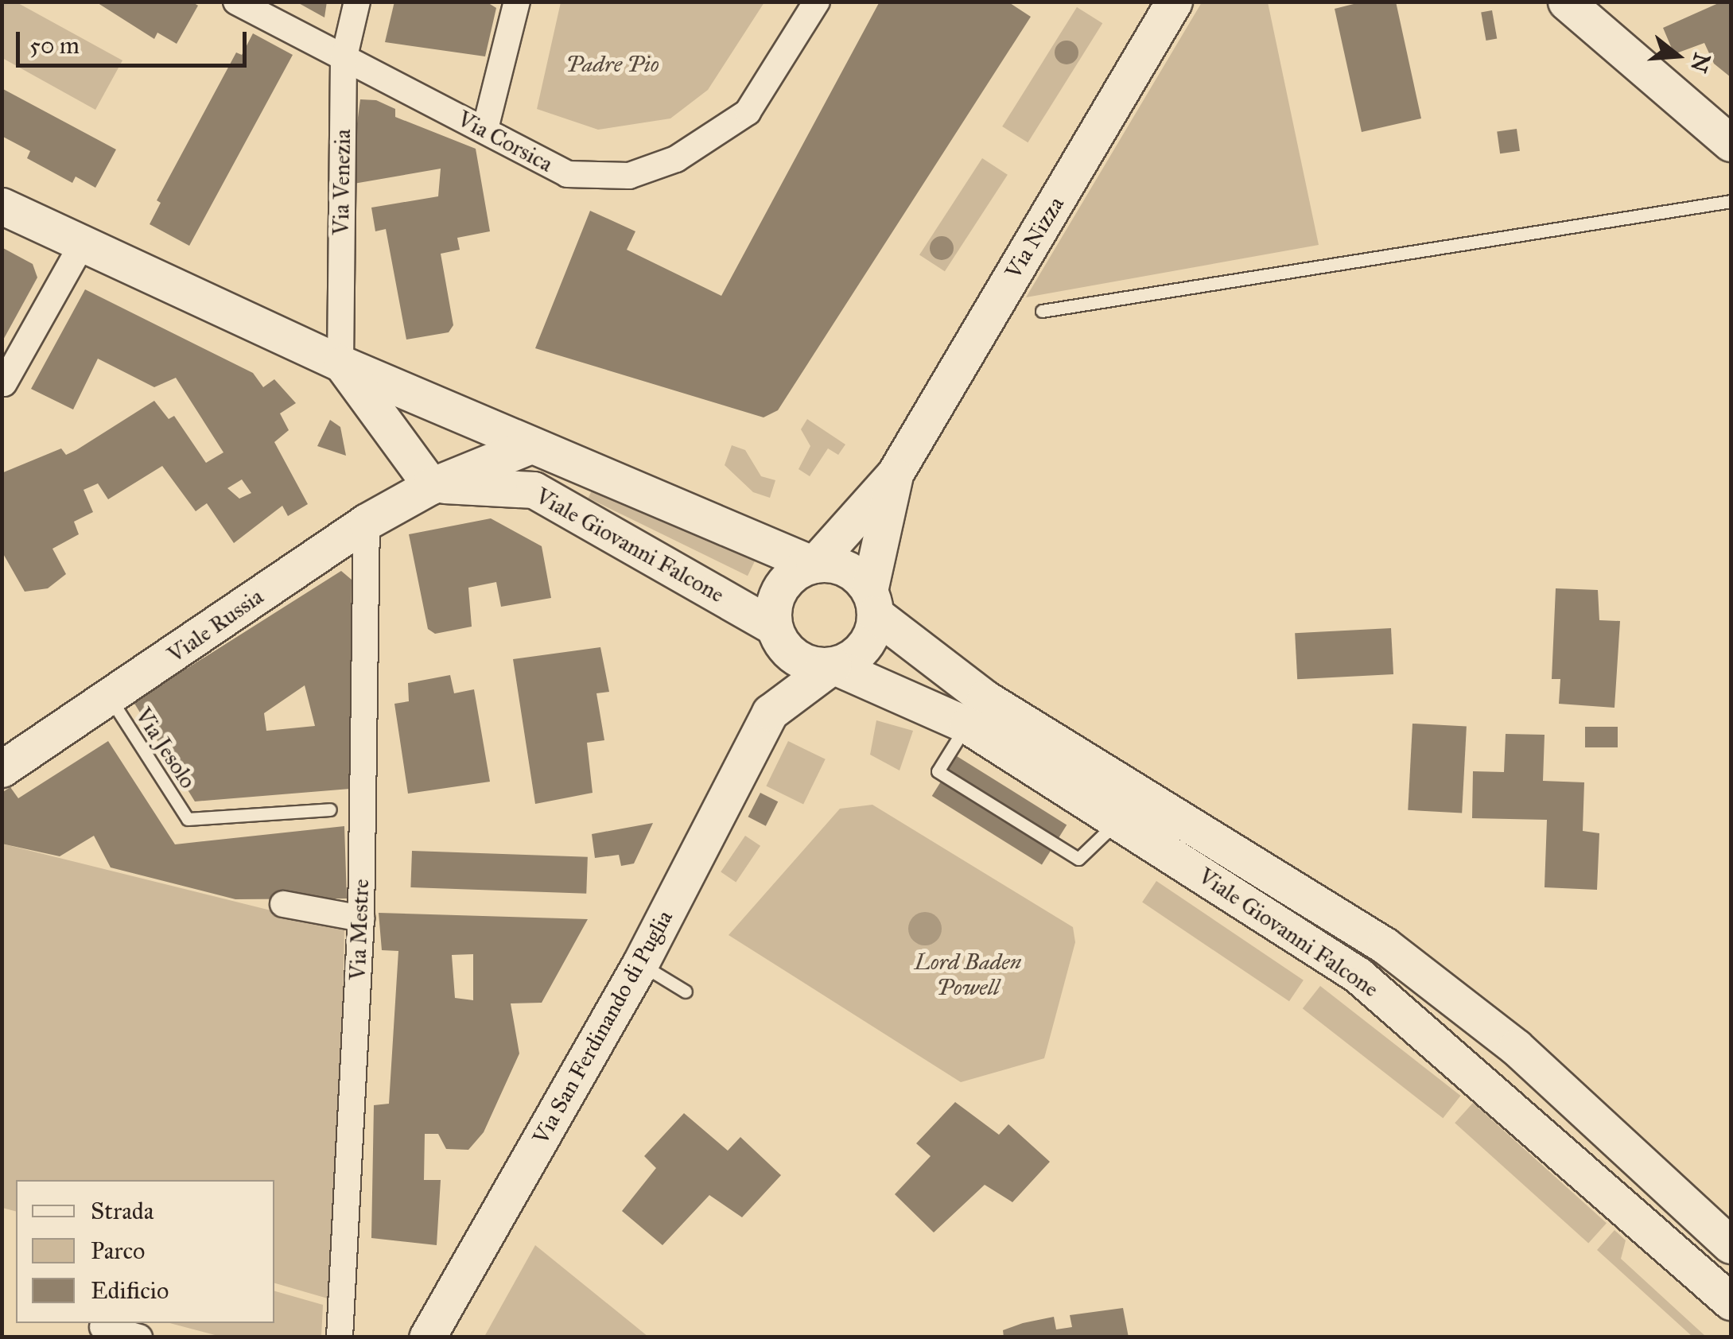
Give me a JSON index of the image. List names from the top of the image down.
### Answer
{
  "streets": {
    "main road": [
      "Via Nizza",
      "Viale Giovanni Falcone",
      "Viale Russia",
      "Via San Ferdinando di Puglia"
    ],
    "street": ["Via Corsica", "Via Venezia", "Via Mestre"],
    "lane": ["Via Jesolo"]
  },
  "crossings": [
    ["Via Corsica", "Via Venezia"],
    ["Via Venezia", "Viale Giovanni Falcone"],
    ["Via Nizza", "Viale Giovanni Falcone"],
    ["Via Nizza", "Via San Ferdinando di Puglia"],
    ["Viale Giovanni Falcone", "Viale Russia"],
    ["Viale Giovanni Falcone", "Via San Ferdinando di Puglia"],
    ["Viale Russia", "Via Jesolo"],
    ["Viale Russia", "Via Mestre"]
  ],
  "parks": ["Padre Pio", "Lord Baden Powell"],
  "legend": ["Strada", "Parco", "Edificio"],
  "scale_bar": "50 m",
  "north": "right"
}
